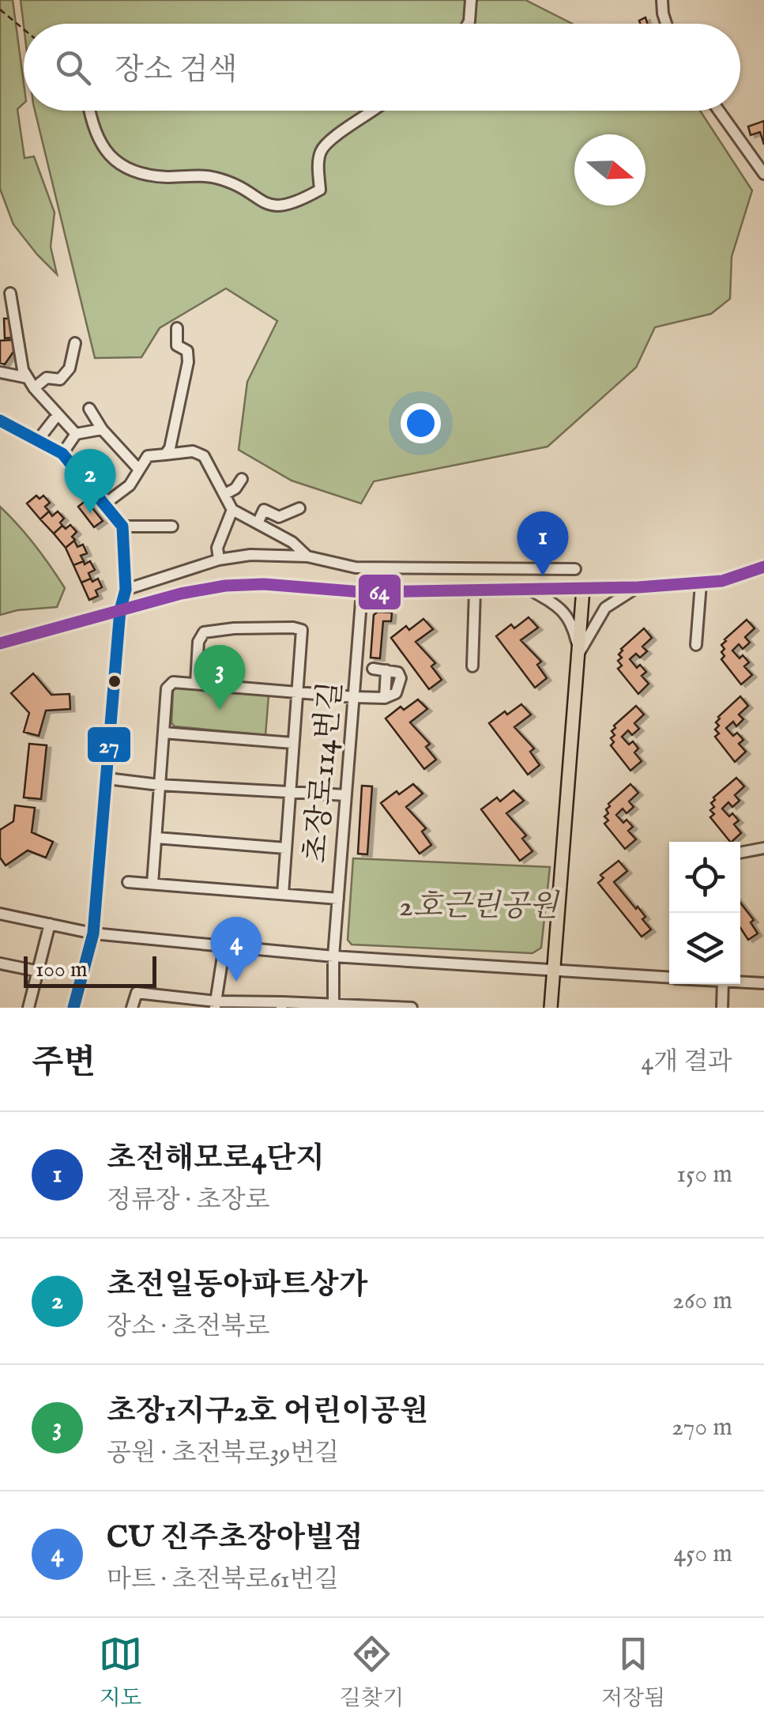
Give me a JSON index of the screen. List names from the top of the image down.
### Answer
{
  "streets": {
    "street": ["초장로114번길"]
  },
  "parks": ["2호근린공원"],
  "lines": ["transit line 27", "transit line 64"],
  "scale_bar": "100 m",
  "north": "right",
  "page": {
    "search": "장소 검색",
    "pins": [
      "2",
      "1",
      "3",
      "4"
    ],
    "scale": "100 m",
    "heading": ["주변", "4개 결과"],
    "list": [
      {
        "mark": "1",
        "name": "초전해모로4단지",
        "note": "정류장 · 초장로",
        "value": "150 m"
      },
      {
        "mark": "2",
        "name": "초전일동아파트상가",
        "note": "장소 · 초전북로",
        "value": "260 m"
      },
      {
        "mark": "3",
        "name": "초장1지구2호 어린이공원",
        "note": "공원 · 초전북로39번길",
        "value": "270 m"
      },
      {
        "mark": "4",
        "name": "CU 진주초장아빌점",
        "note": "마트 · 초전북로61번길",
        "value": "450 m"
      }
    ],
    "nav": ["지도", "길찾기", "저장됨"]
  }
}
